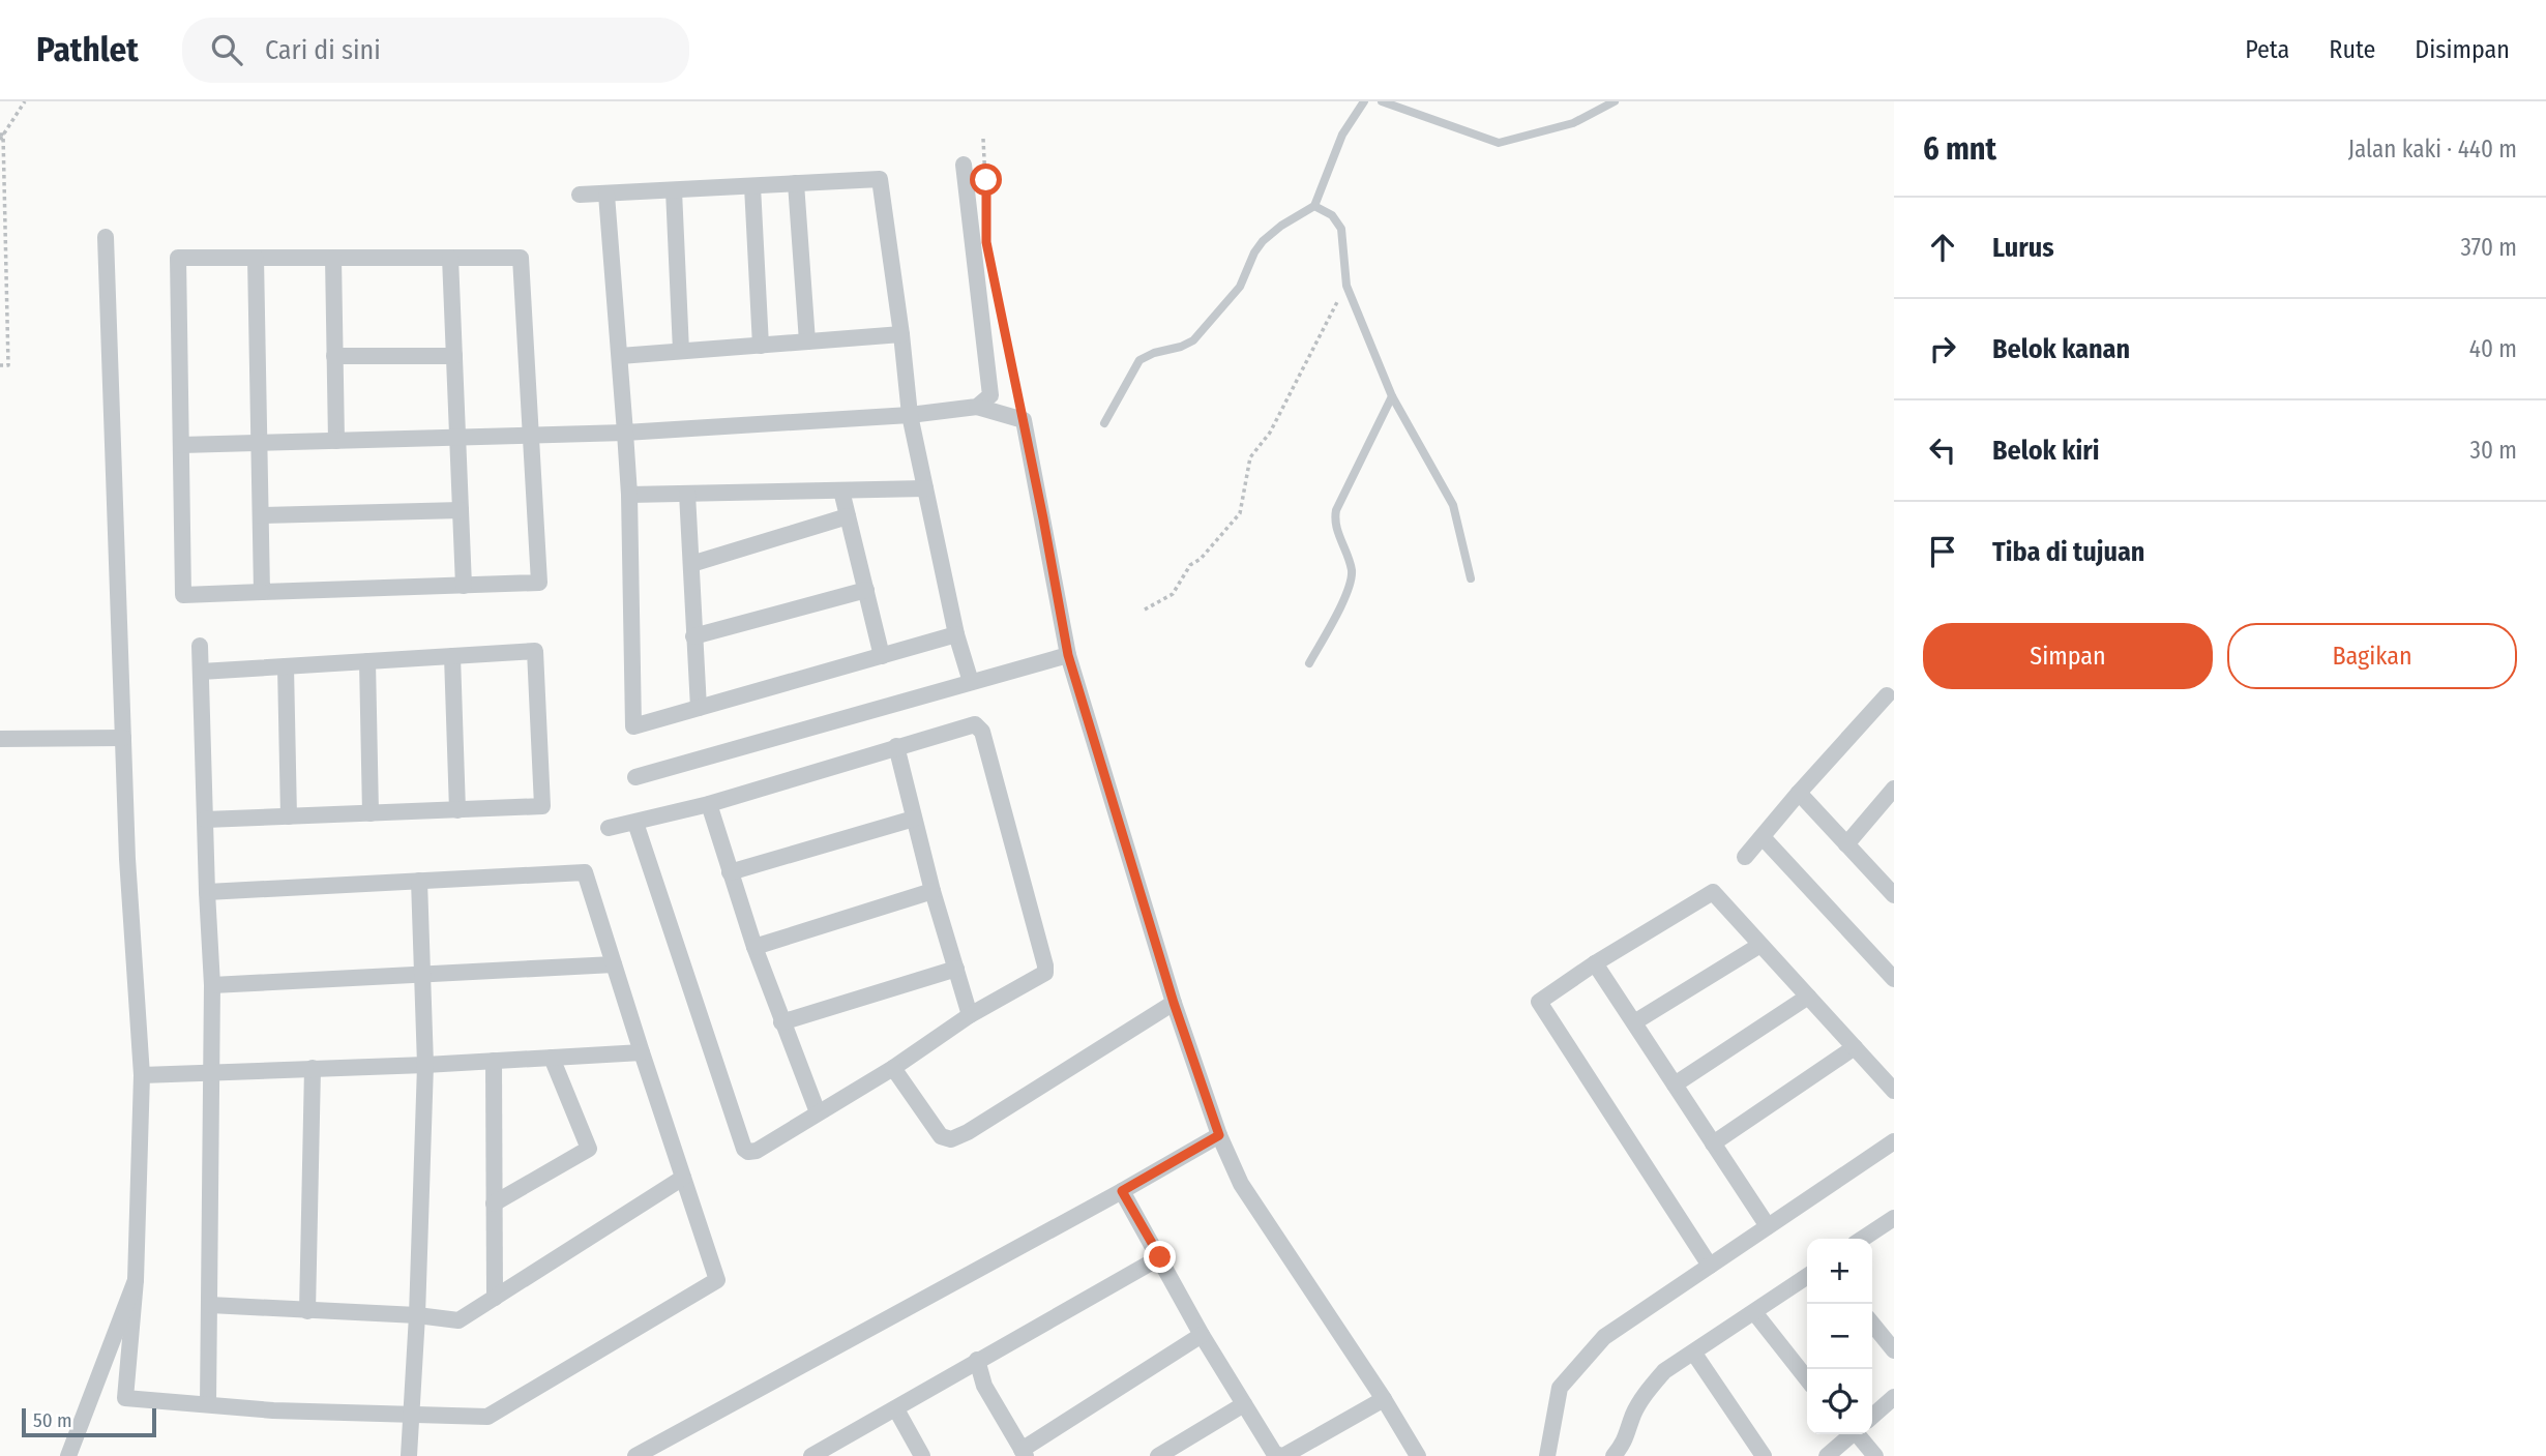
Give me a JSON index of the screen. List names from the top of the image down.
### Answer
{
  "scale_bar": "50 m",
  "page": {
    "header": "Pathlet",
    "search": "Cari di sini",
    "nav": ["Peta", "Rute", "Disimpan"],
    "heading": ["6 mnt", "Jalan kaki · 440 m"],
    "list": [
      ["Lurus", "370 m"],
      ["Belok kanan", "40 m"],
      ["Belok kiri", "30 m"],
      "Tiba di tujuan"
    ],
    "buttons": ["Simpan", "Bagikan"],
    "map_buttons": ["+", "−"],
    "scale": "50 m"
  }
}
